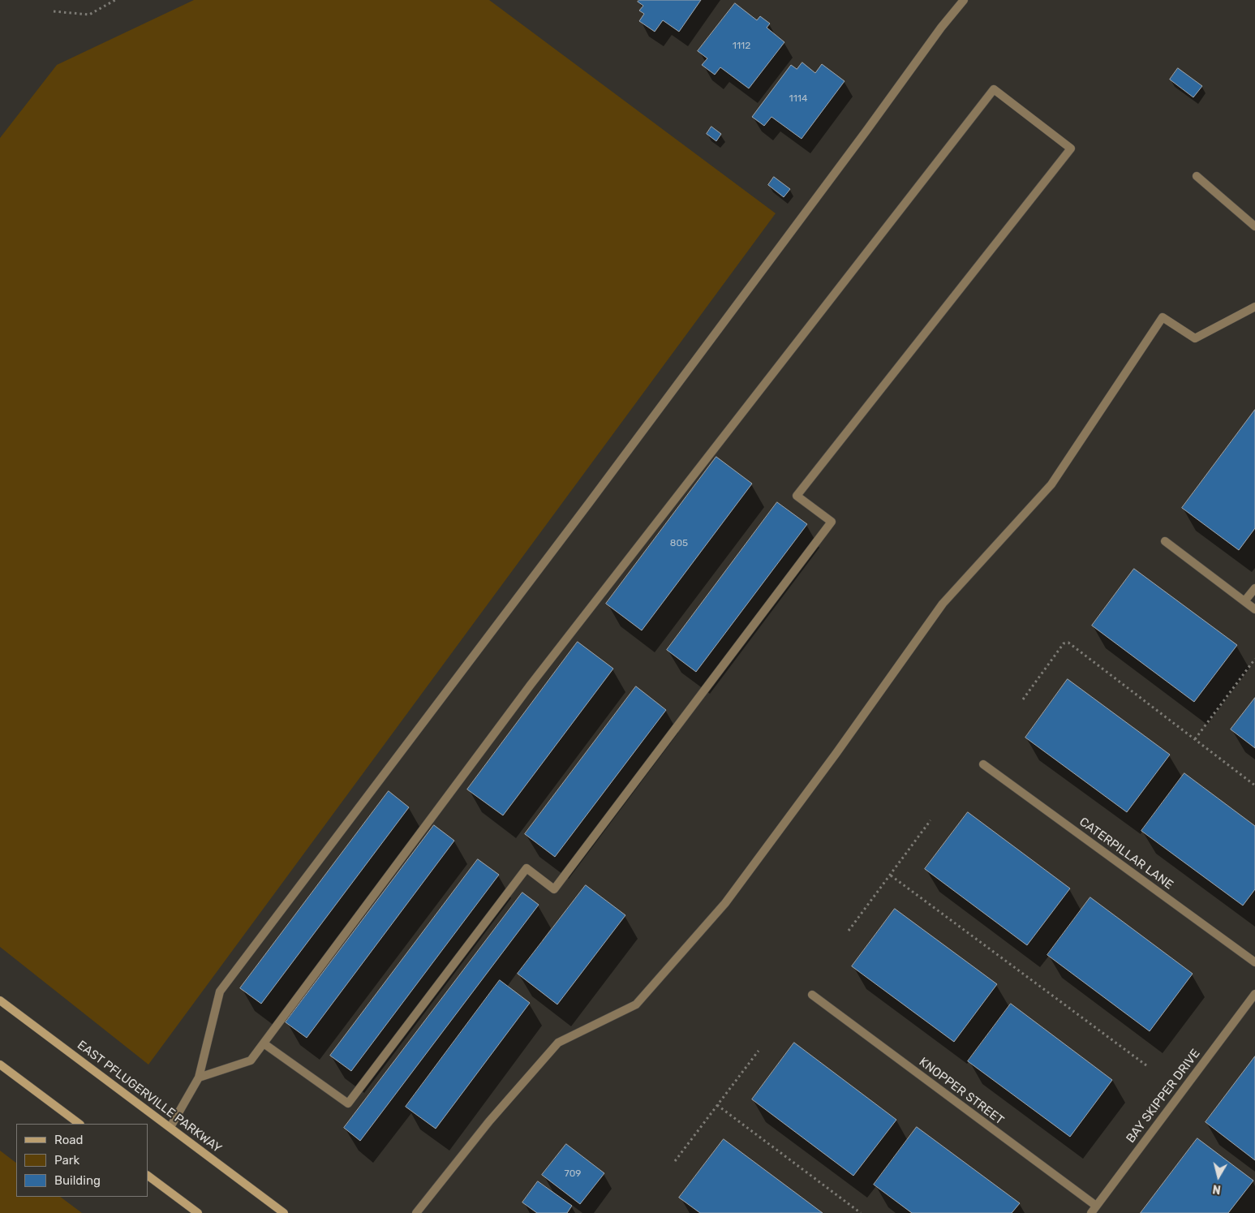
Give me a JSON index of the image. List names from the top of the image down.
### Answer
{
  "streets": {
    "main road": ["EAST PFLUGERVILLE PARKWAY"],
    "street": ["CATERPILLAR LANE", "KNOPPER STREET", "BAY SKIPPER DRIVE"]
  },
  "crossings": [
    ["KNOPPER STREET", "BAY SKIPPER DRIVE"]
  ],
  "house_numbers": [
    "1112",
    "1114",
    "805",
    "709"
  ],
  "legend": ["Road", "Park", "Building"],
  "north": "bottom"
}
